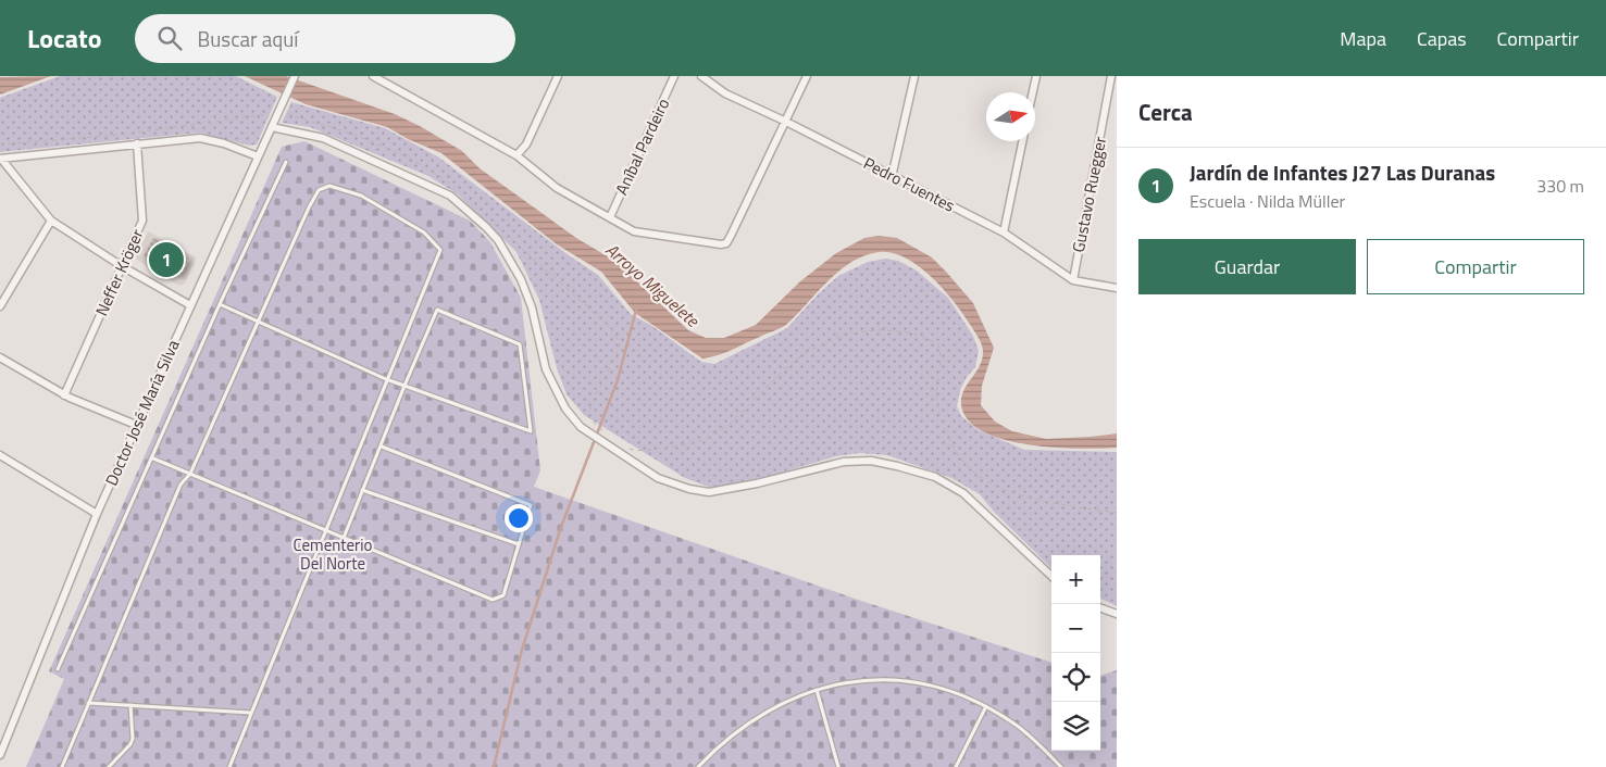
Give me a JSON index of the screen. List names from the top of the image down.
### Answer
{
  "streets": {
    "street": [
      "Aníbal Pardeiro",
      "Pedro Fuentes",
      "Gustavo Ruegger",
      "Neffer Kröger",
      "Doctor José María Silva"
    ]
  },
  "crossings": [
    ["Pedro Fuentes", "Gustavo Ruegger"]
  ],
  "water": ["Arroyo Miguelete"],
  "parks": ["Cementerio Del Norte"],
  "north": "right",
  "page": {
    "header": "Locato",
    "search": "Buscar aquí",
    "nav": ["Mapa", "Capas", "Compartir"],
    "heading": "Cerca",
    "list": [
      {
        "mark": "1",
        "name": "Jardín de Infantes J27 Las Duranas",
        "note": "Escuela · Nilda Müller",
        "value": "330 m"
      }
    ],
    "buttons": ["Guardar", "Compartir"],
    "pins": "1",
    "map_buttons": ["+", "−"]
  }
}
